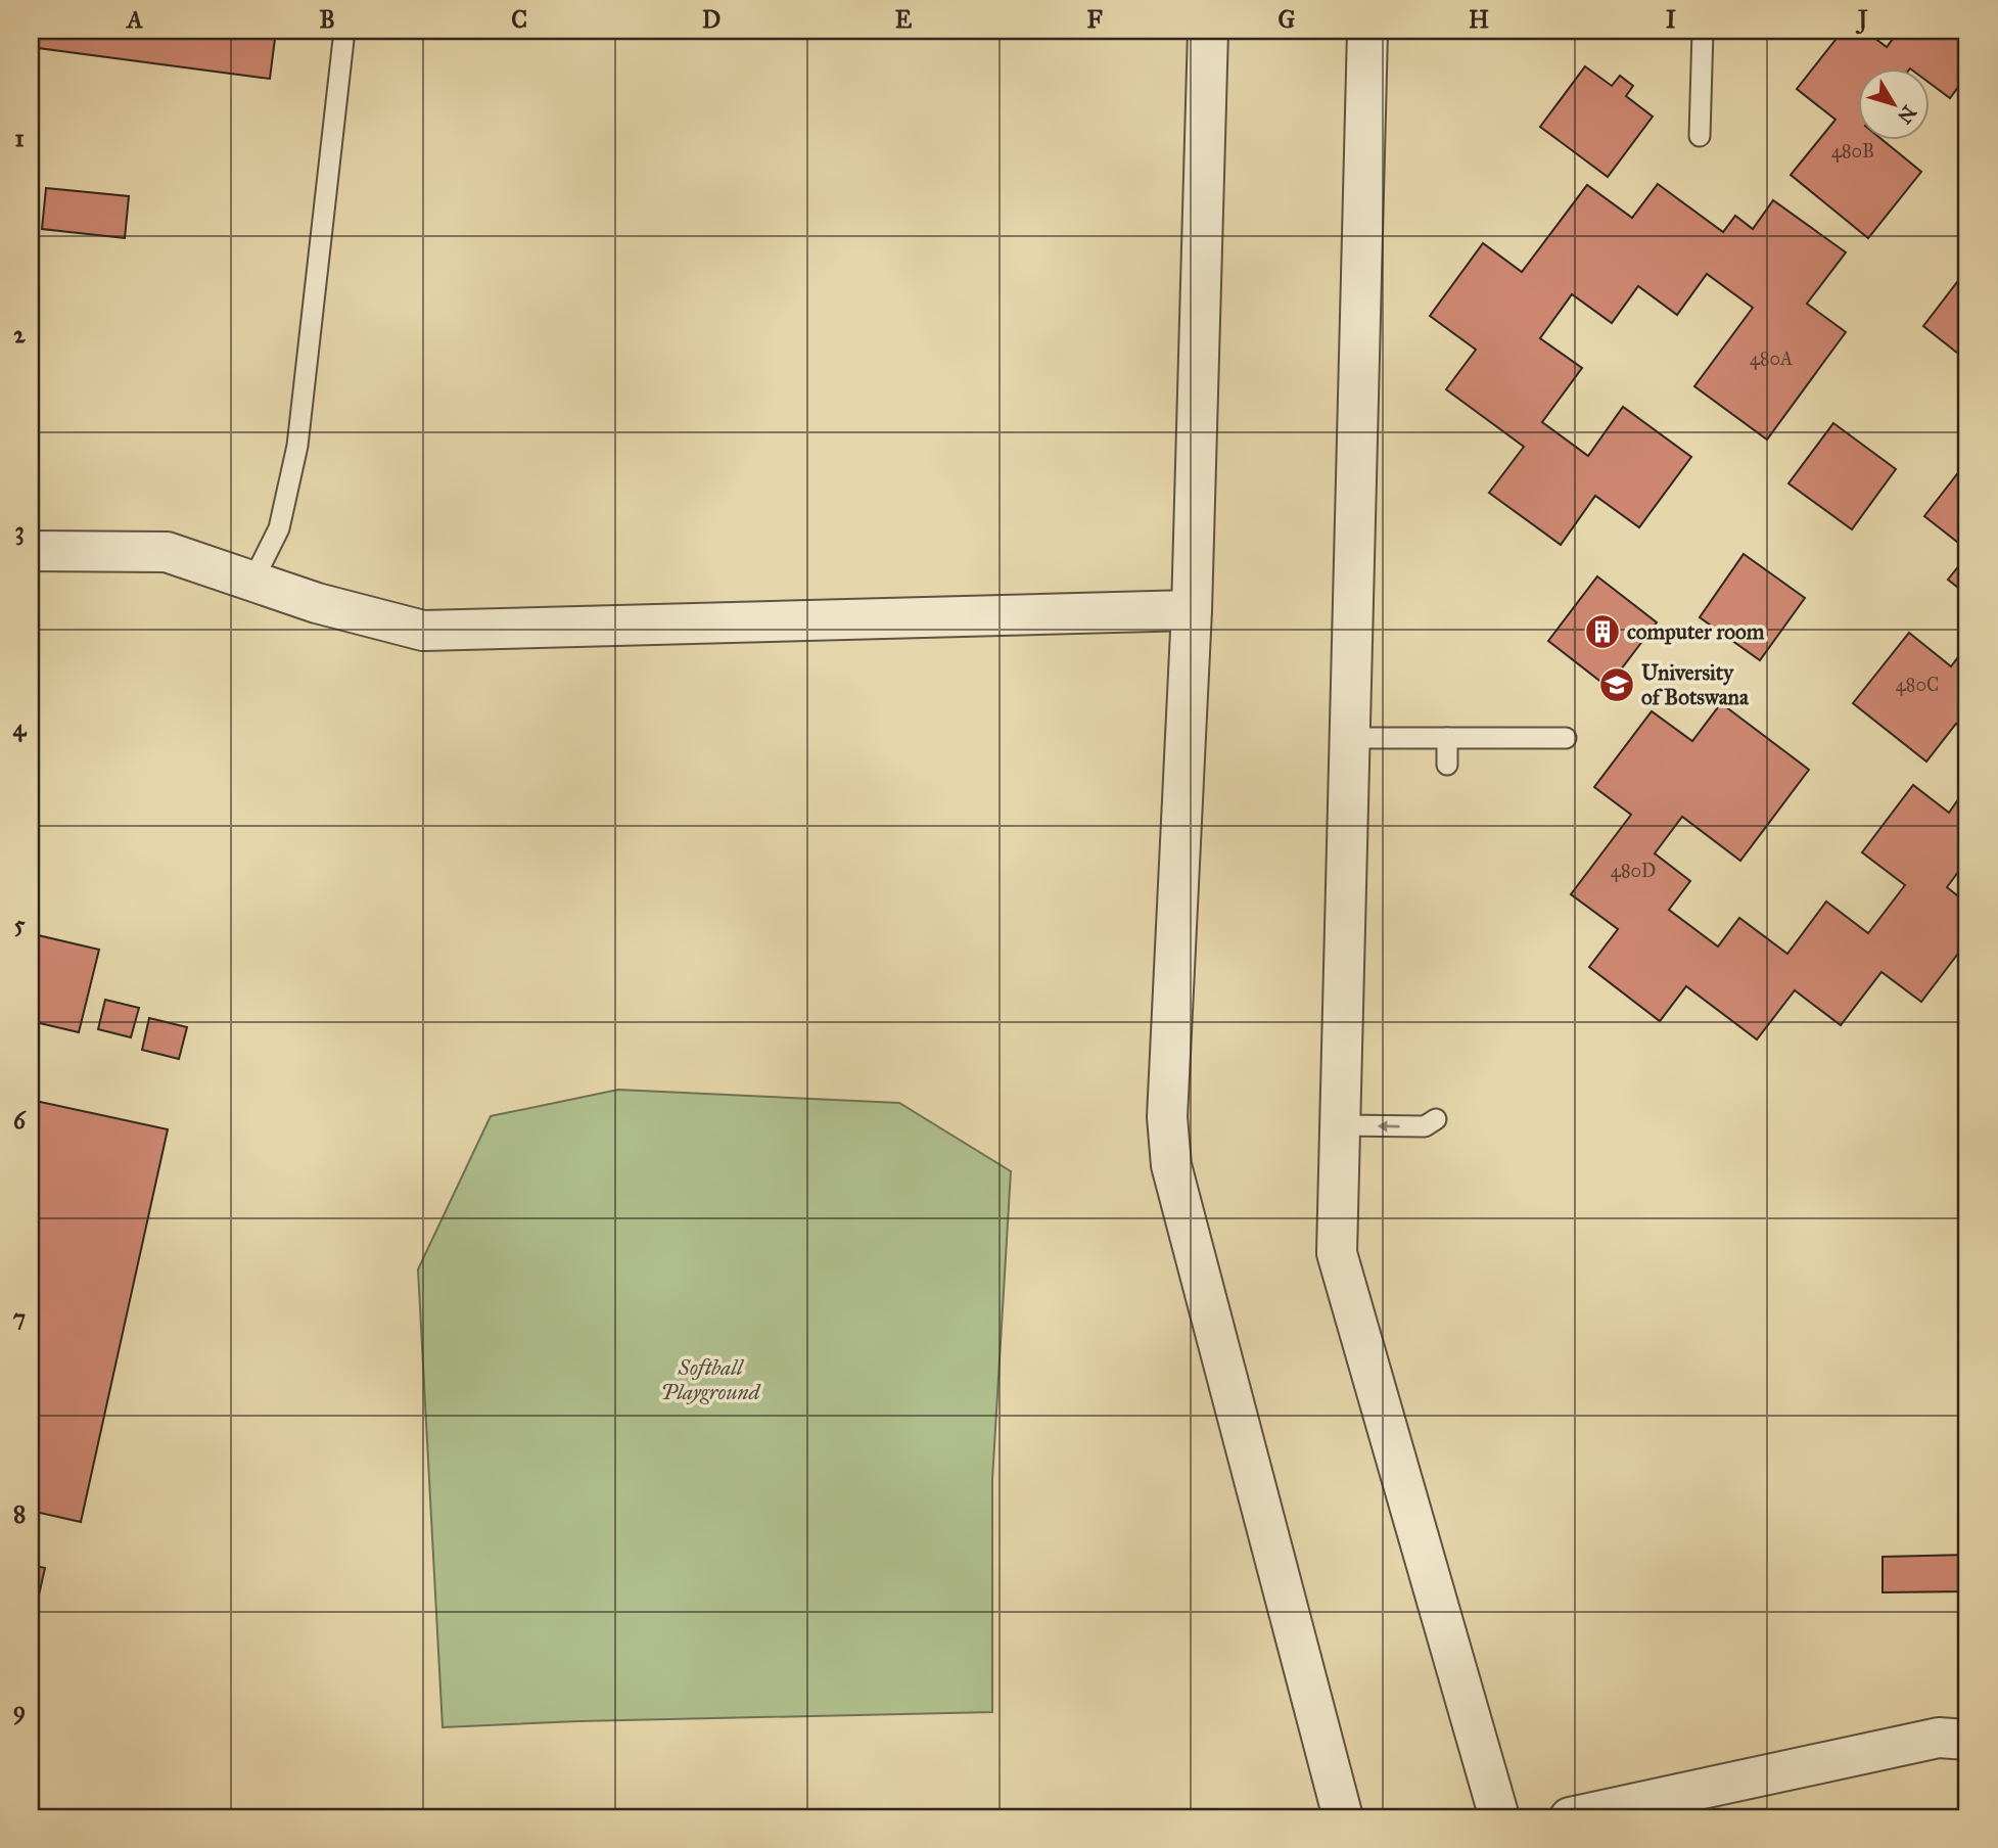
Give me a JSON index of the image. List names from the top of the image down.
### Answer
{
  "parks": ["Softball Playground"],
  "places": {
    "building": ["computer room"],
    "school or university": ["University of Botswana"]
  },
  "house_numbers": [
    "480B",
    "480A",
    "480C",
    "480D"
  ],
  "north": "bottom right",
  "grid": {
    "columns": [
      "A",
      "B",
      "C",
      "D",
      "E",
      "F",
      "G",
      "H",
      "I",
      "J"
    ],
    "rows": [
      "1",
      "2",
      "3",
      "4",
      "5",
      "6",
      "7",
      "8",
      "9"
    ]
  }
}
